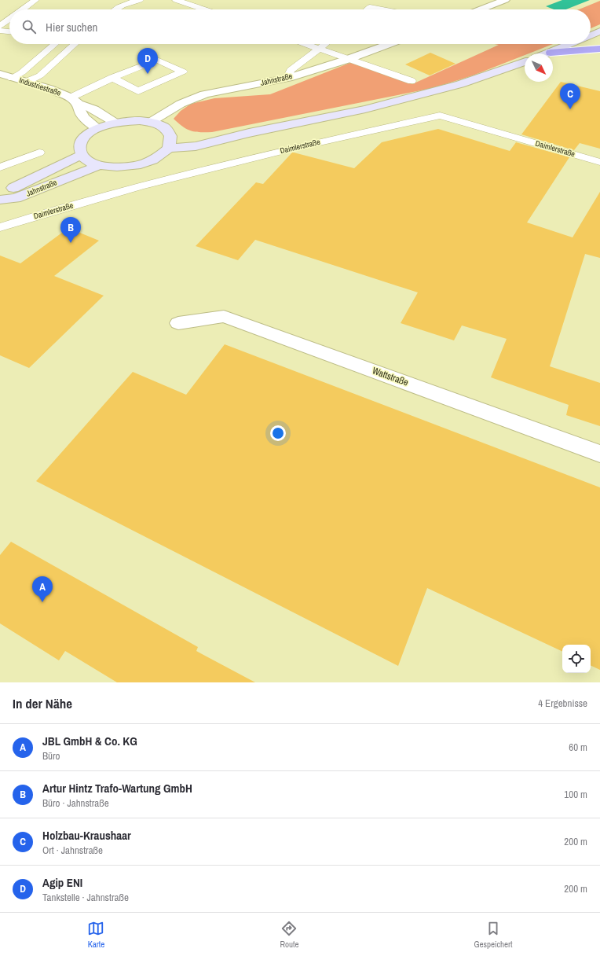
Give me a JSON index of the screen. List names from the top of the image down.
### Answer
{
  "streets": {
    "street": ["Jahnstraße", "Industriestraße", "Wattstraße"],
    "lane": ["Daimlerstraße"]
  },
  "north": "bottom right",
  "page": {
    "search": "Hier suchen",
    "pins": [
      "D",
      "C",
      "B",
      "A"
    ],
    "heading": ["In der Nähe", "4 Ergebnisse"],
    "list": [
      {
        "mark": "A",
        "name": "JBL GmbH & Co. KG",
        "note": "Büro",
        "value": "60 m"
      },
      {
        "mark": "B",
        "name": "Artur Hintz Trafo-Wartung GmbH",
        "note": "Büro · Jahnstraße",
        "value": "100 m"
      },
      {
        "mark": "C",
        "name": "Holzbau-Kraushaar",
        "note": "Ort · Jahnstraße",
        "value": "200 m"
      },
      {
        "mark": "D",
        "name": "Agip ENI",
        "note": "Tankstelle · Jahnstraße",
        "value": "200 m"
      }
    ],
    "nav": ["Karte", "Route", "Gespeichert"]
  }
}
